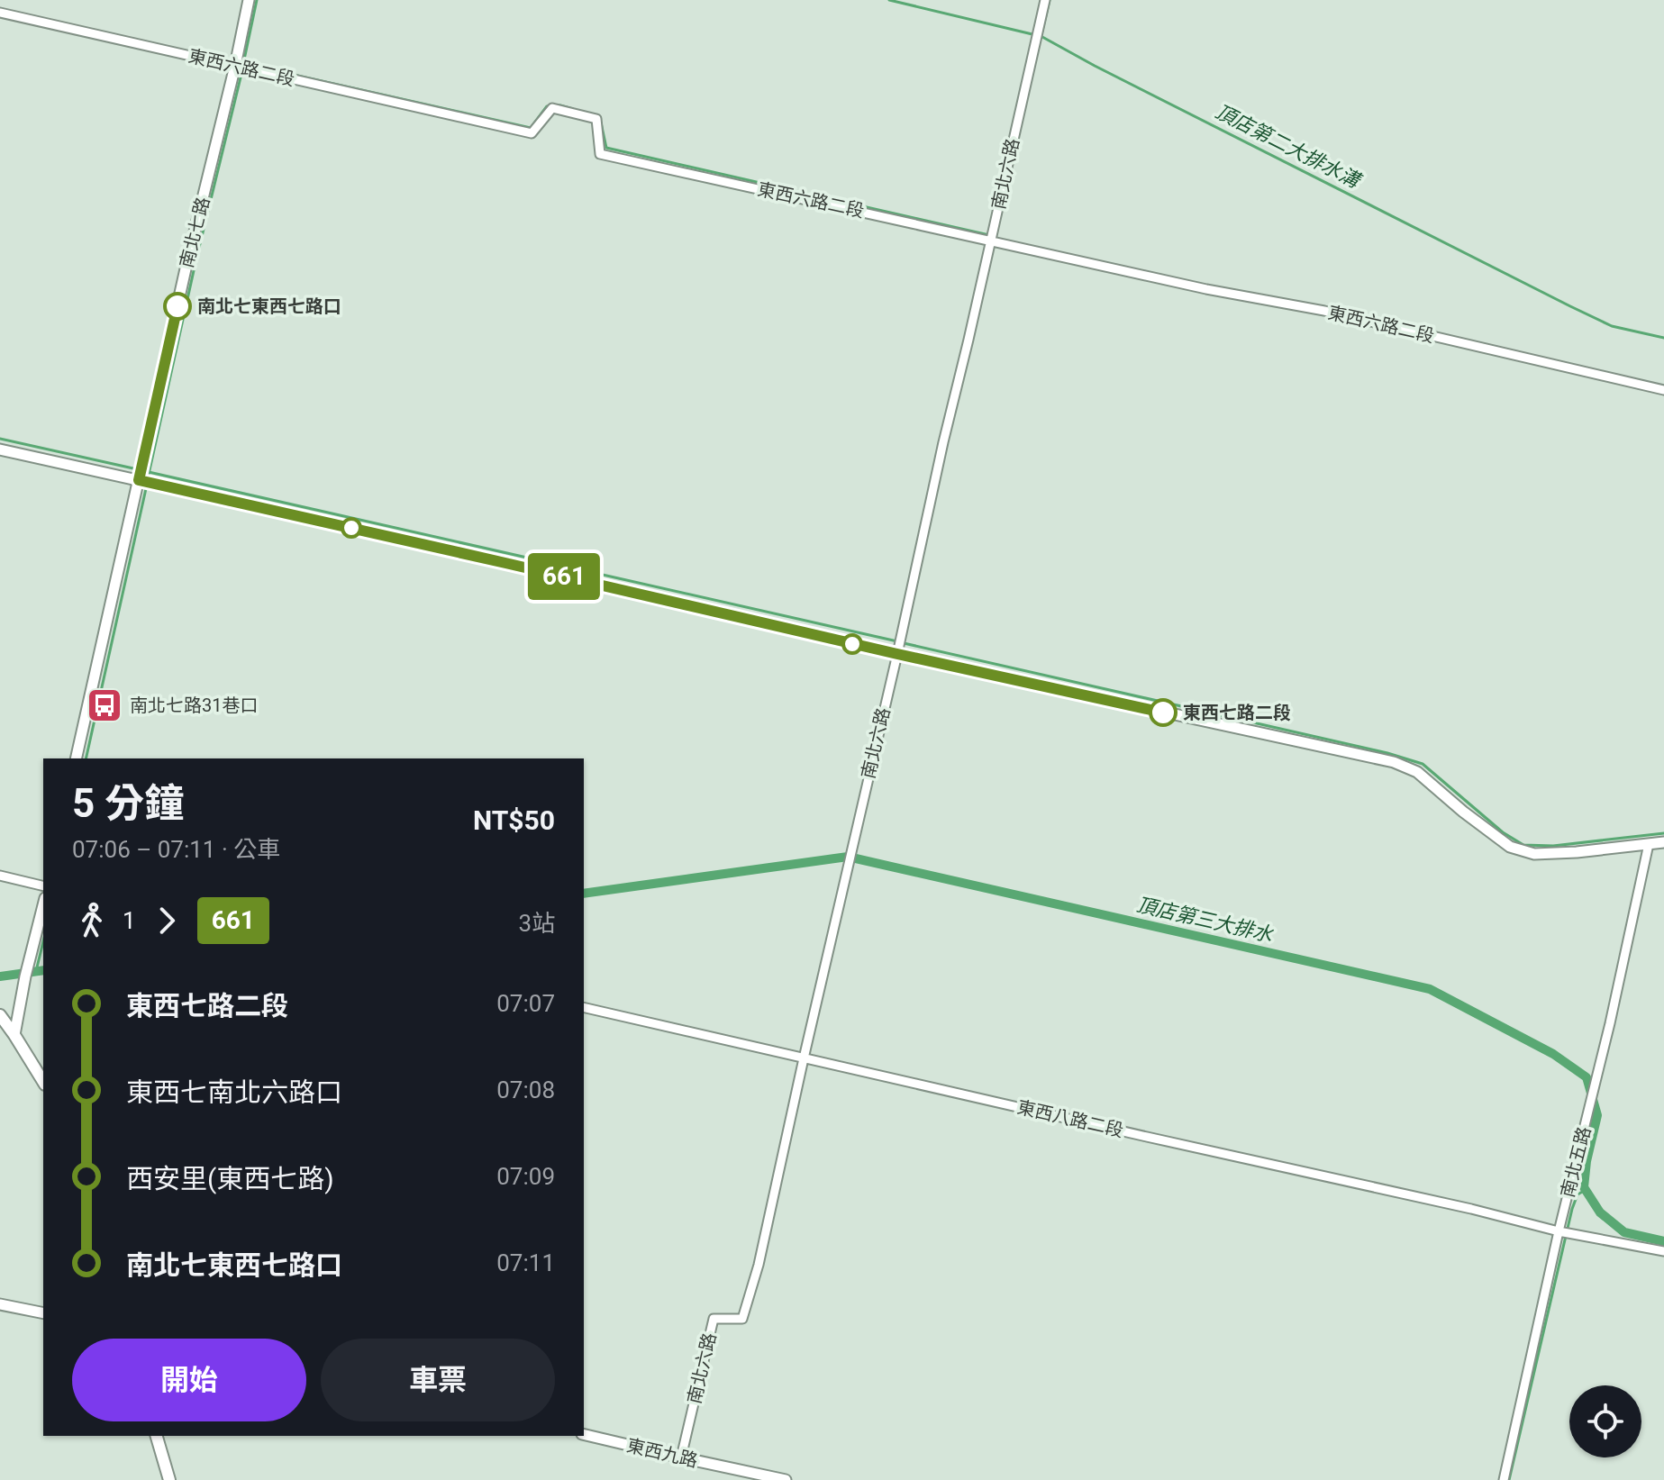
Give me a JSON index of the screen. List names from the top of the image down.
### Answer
{
  "streets": {
    "street": [
      "東西六路二段",
      "南北六路",
      "南北七路",
      "東西八路二段",
      "南北五路",
      "東西九路"
    ]
  },
  "crossings": [
    ["東西六路二段", "南北六路"],
    ["東西六路二段", "南北七路"],
    ["南北六路", "東西八路二段"],
    ["南北六路", "東西九路"],
    ["東西八路二段", "南北五路"]
  ],
  "water": ["頂店第二大排水溝", "頂店第三大排水"],
  "places": {
    "other": ["南北七東西七路口", "東西七路二段"],
    "bus stop": ["南北七路31巷口"]
  },
  "lines": ["bus line 661"],
  "page": {
    "on_map": "661",
    "heading": ["5 分鐘", "07:06 – 07:11 · 公車", "NT$50"],
    "legs": ["1", "661", "3站"],
    "list": [
      {
        "name": "東西七路二段",
        "value": "07:07"
      },
      {
        "name": "東西七南北六路口",
        "value": "07:08"
      },
      {
        "name": "西安里(東西七路)",
        "value": "07:09"
      },
      {
        "name": "南北七東西七路口",
        "value": "07:11"
      }
    ],
    "buttons": ["開始", "車票"]
  }
}
